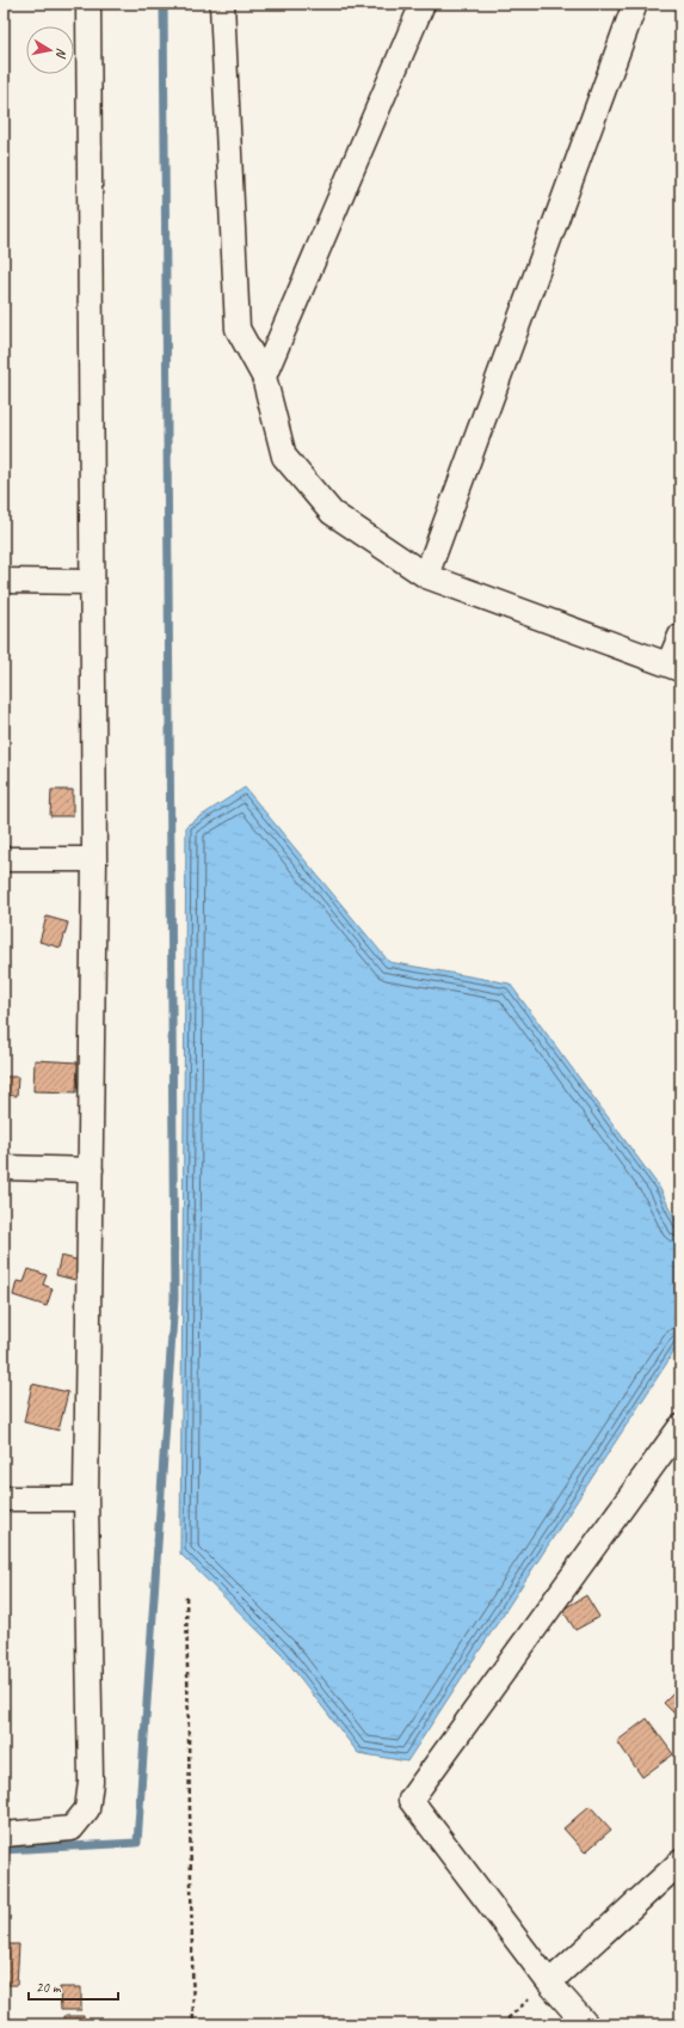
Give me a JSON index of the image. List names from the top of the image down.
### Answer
{
  "scale_bar": "20 m",
  "north": "right"
}
